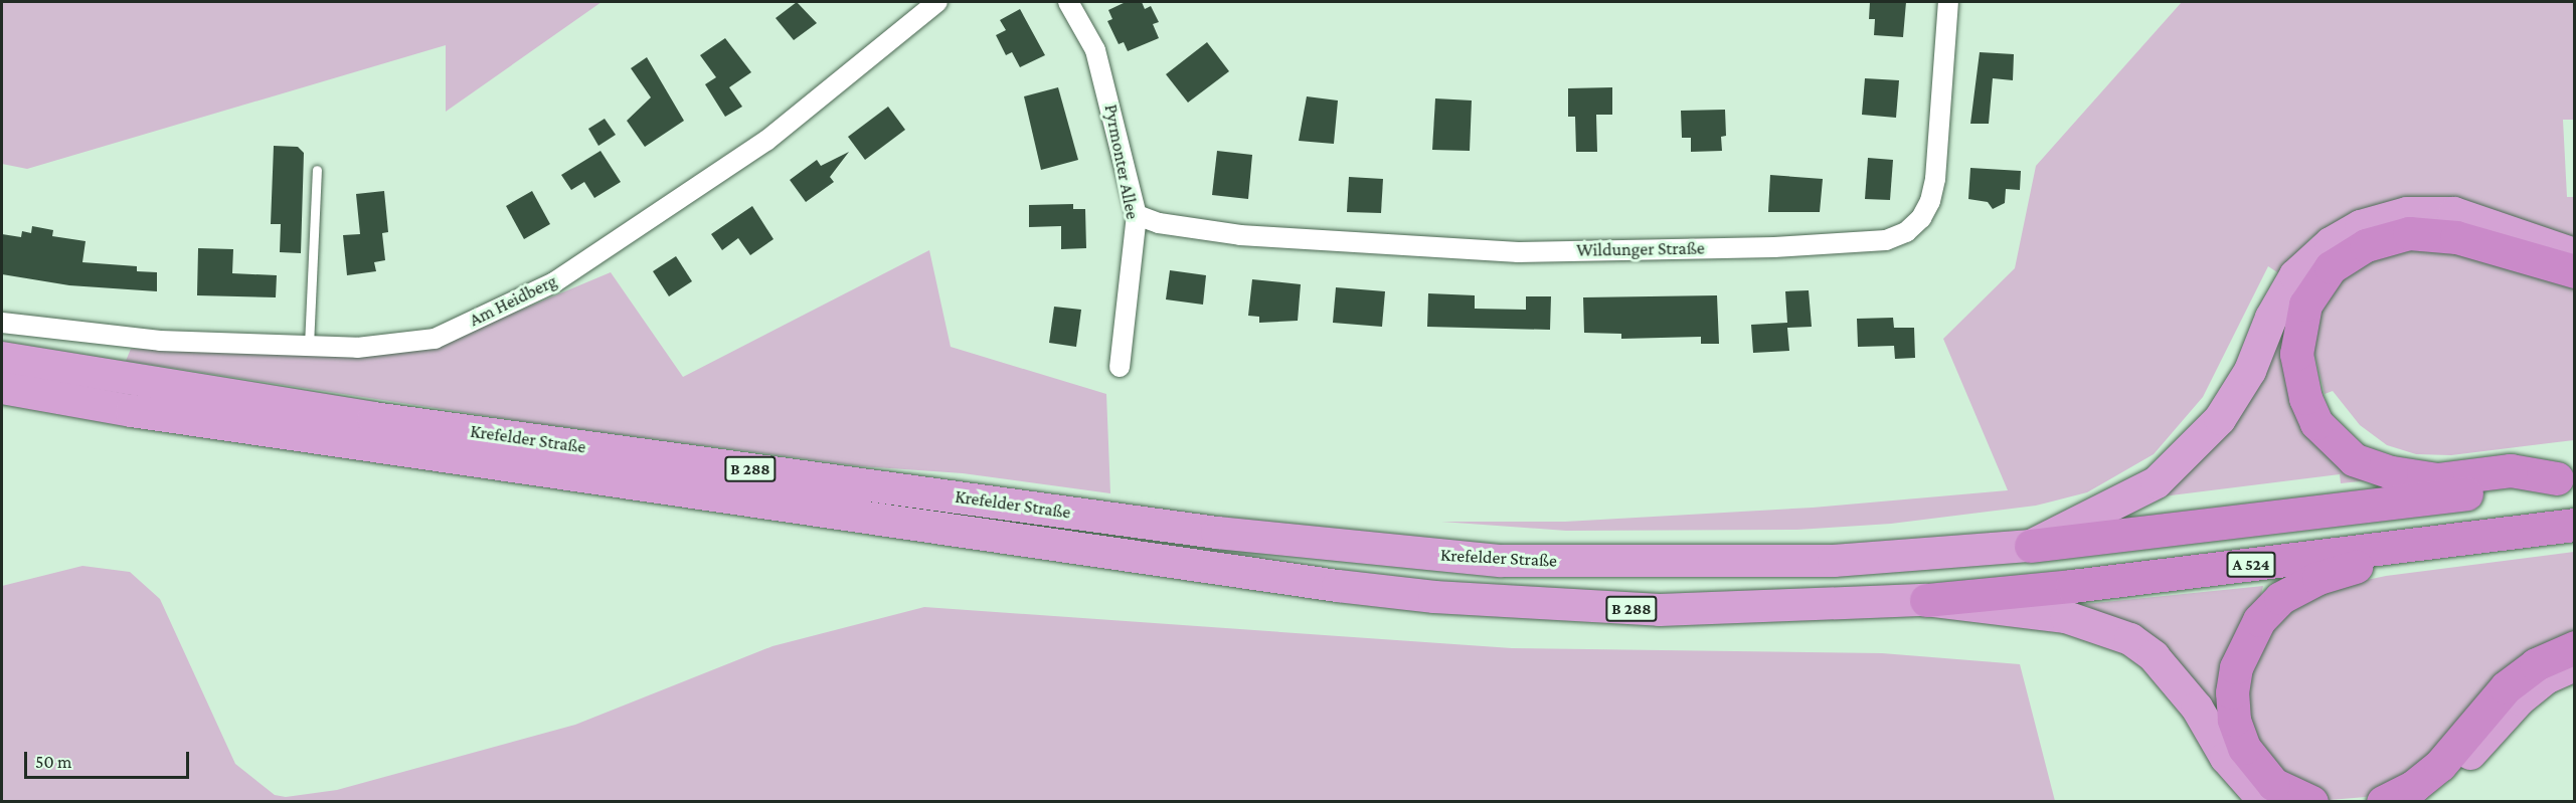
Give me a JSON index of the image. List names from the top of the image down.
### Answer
{
  "streets": {
    "highway": ["Krefelder Straße", "B 288", "A 524"],
    "street": ["Pyrmonter Allee", "Wildunger Straße", "Am Heidberg"]
  },
  "crossings": [
    ["Pyrmonter Allee", "Wildunger Straße"],
    ["Krefelder Straße", "A 524"]
  ],
  "scale_bar": "50 m"
}
